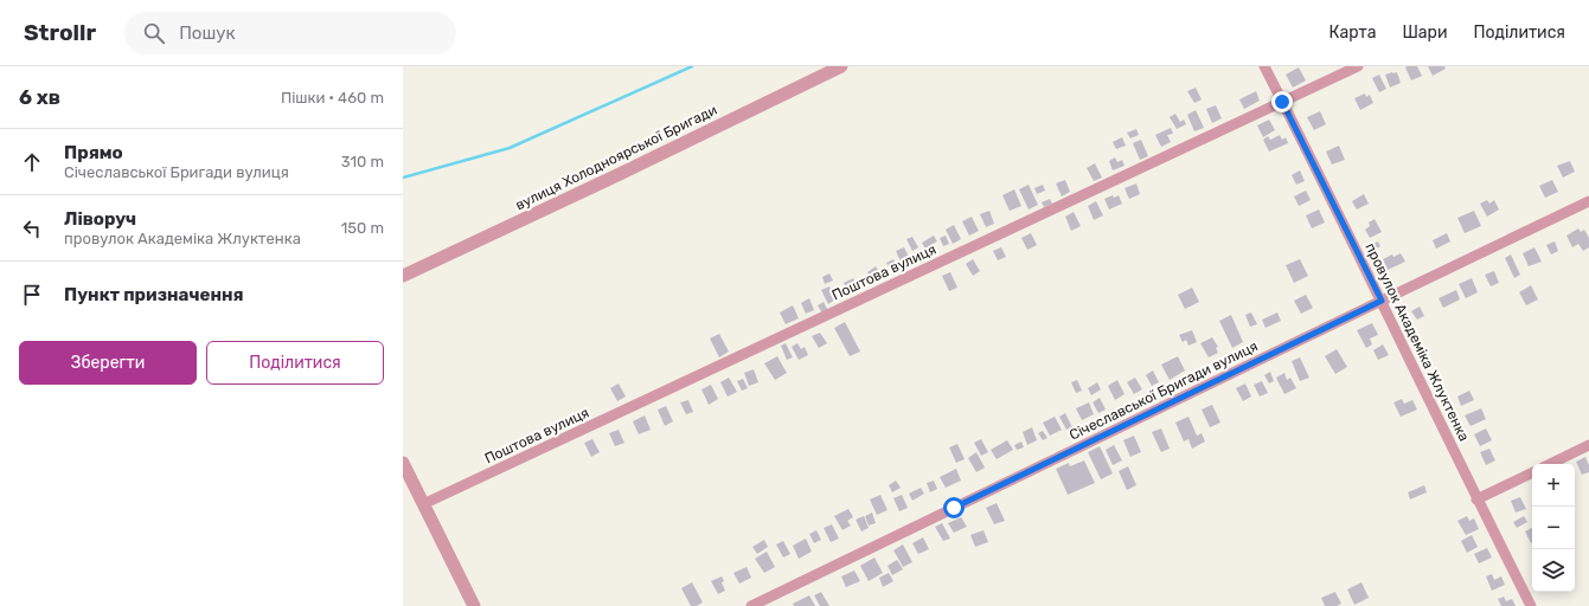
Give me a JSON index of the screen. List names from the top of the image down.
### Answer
{
  "streets": {
    "street": [
      "вулиця Холодноярської Бригади",
      "Поштова вулиця",
      "провулок Академіка Жлуктенка",
      "Січеславської Бригади вулиця"
    ]
  },
  "crossings": [
    ["Поштова вулиця", "провулок Академіка Жлуктенка"],
    ["провулок Академіка Жлуктенка", "Січеславської Бригади вулиця"]
  ],
  "page": {
    "header": "Strollr",
    "search": "Пошук",
    "nav": ["Карта", "Шари", "Поділитися"],
    "heading": ["6 хв", "Пішки · 460 m"],
    "list": [
      ["Прямо", "Січеславської Бригади вулиця", "310 m"],
      ["Ліворуч", "провулок Академіка Жлуктенка", "150 m"],
      "Пункт призначення"
    ],
    "buttons": ["Зберегти", "Поділитися"],
    "map_buttons": ["+", "−"]
  }
}
